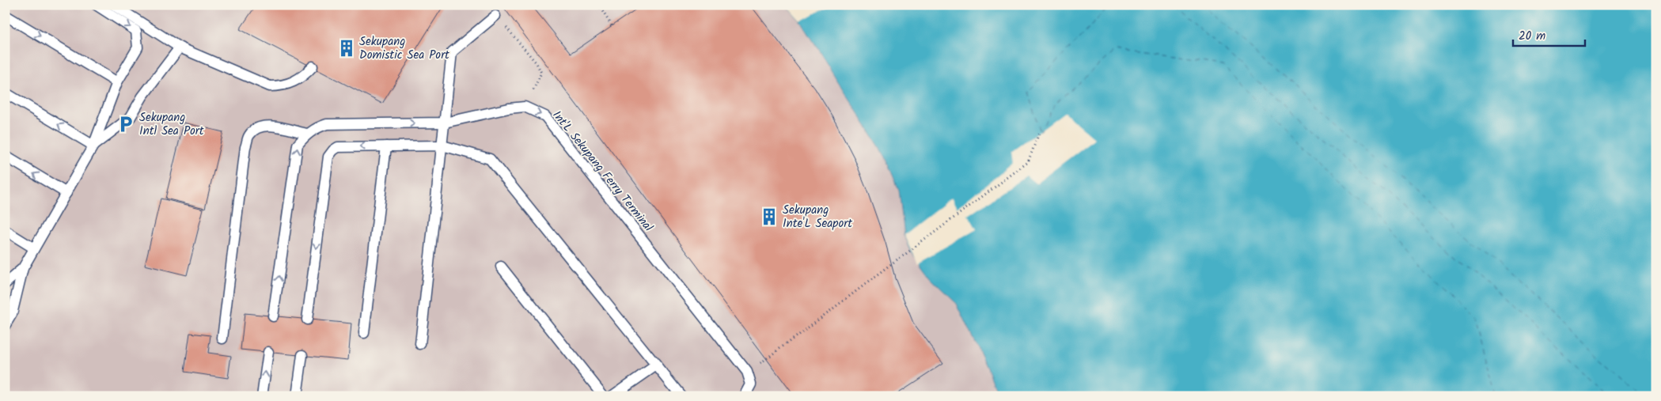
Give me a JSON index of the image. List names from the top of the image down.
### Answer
{
  "streets": {
    "lane": ["Int'L Sekupang Ferry Terminal"]
  },
  "places": {
    "building": ["Sekupang Domistic Sea Port", "Sekupang Inte'L Seaport"],
    "parking": ["Sekupang Intl Sea Port"]
  },
  "scale_bar": "20 m"
}
